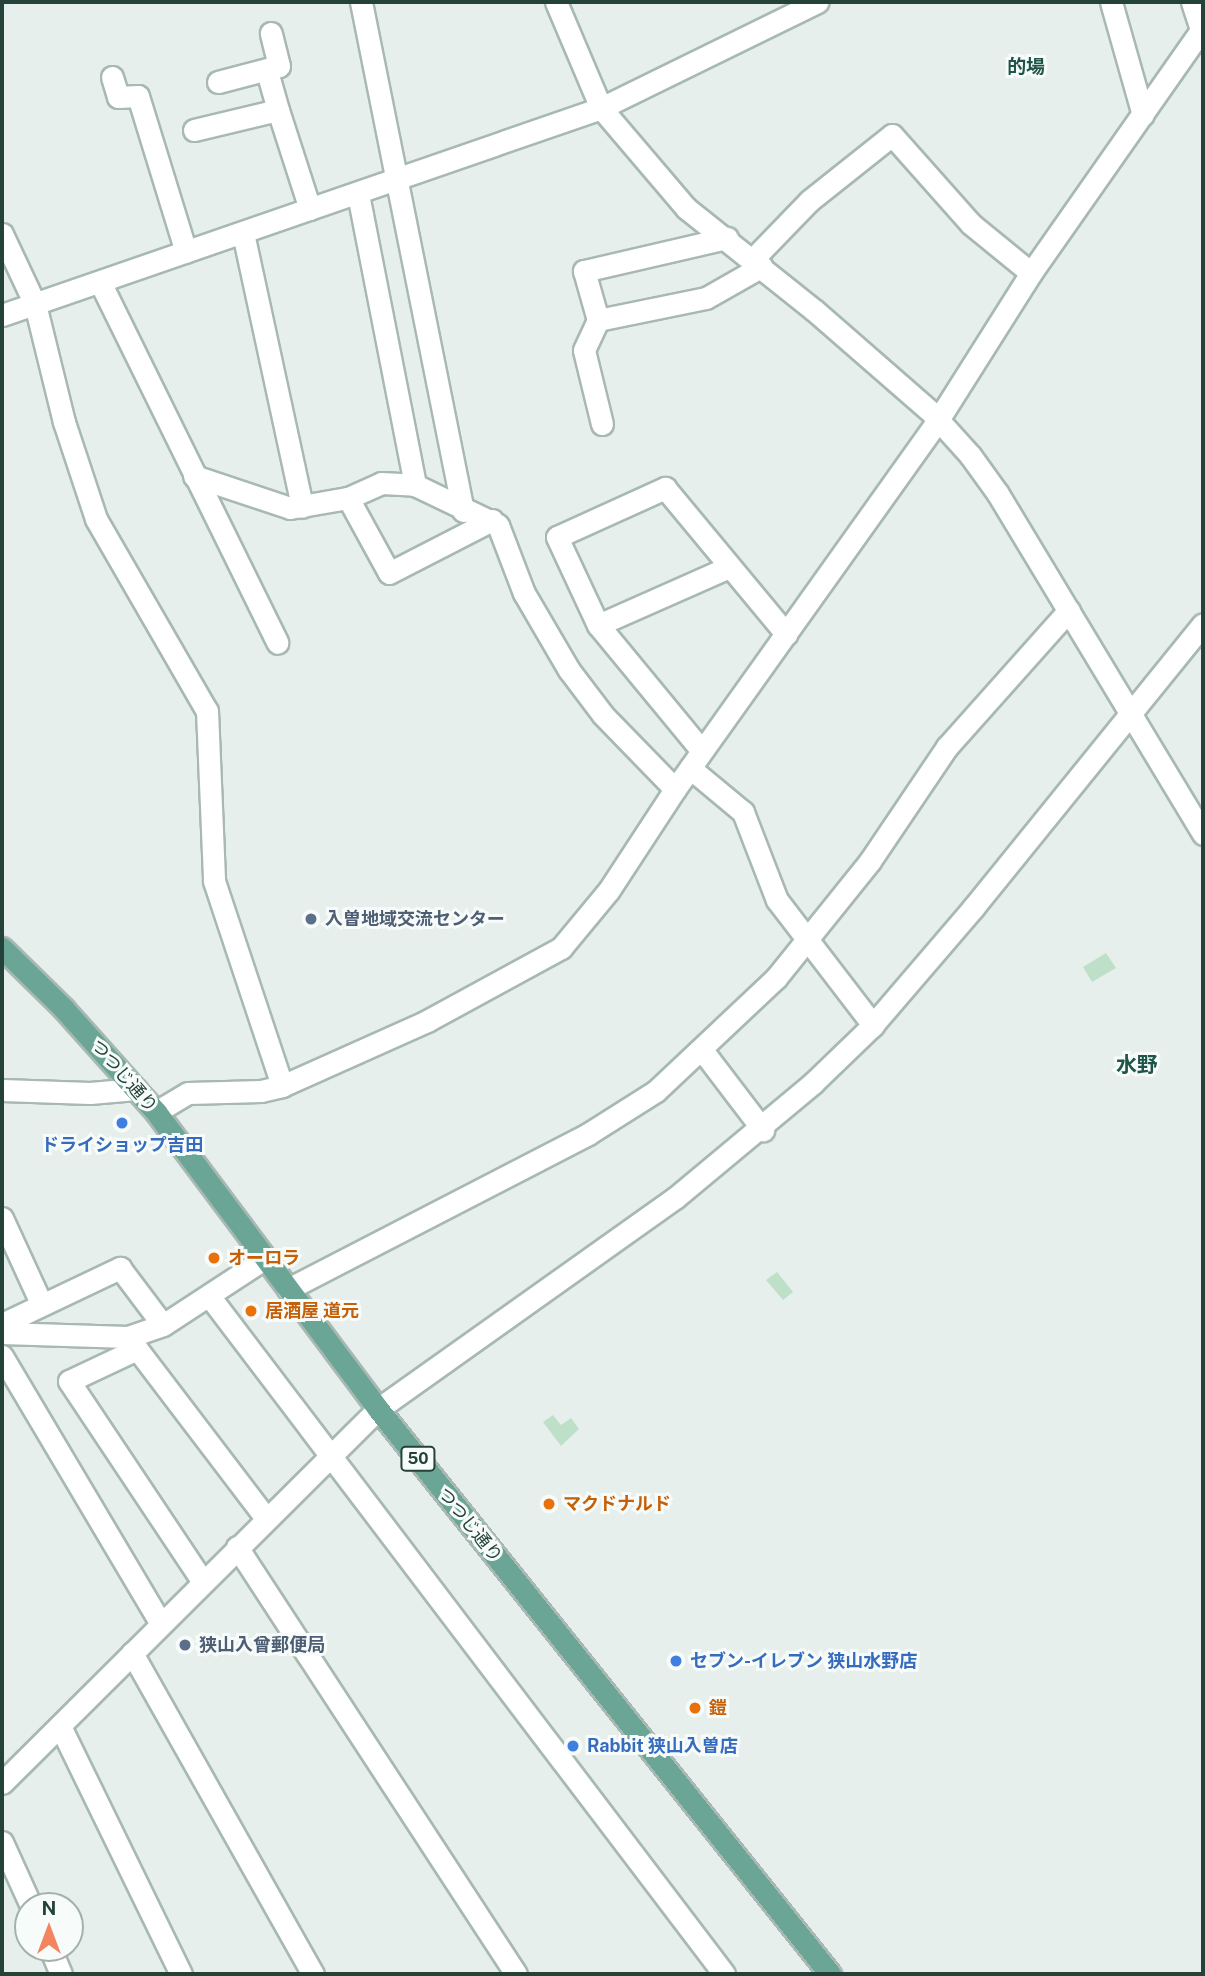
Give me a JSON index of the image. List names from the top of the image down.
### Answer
{
  "streets": {
    "main road": ["つつじ通り", "50"]
  },
  "districts": ["的場", "水野"],
  "places": [
    "入曽地域交流センター",
    "ドライショップ吉田",
    "オーロラ",
    "居酒屋 道元",
    "マクドナルド",
    "狭山入曾郵便局",
    "セブン-イレブン 狭山水野店",
    "鎧",
    "Rabbit 狭山入曽店"
  ],
  "north": "top"
}
